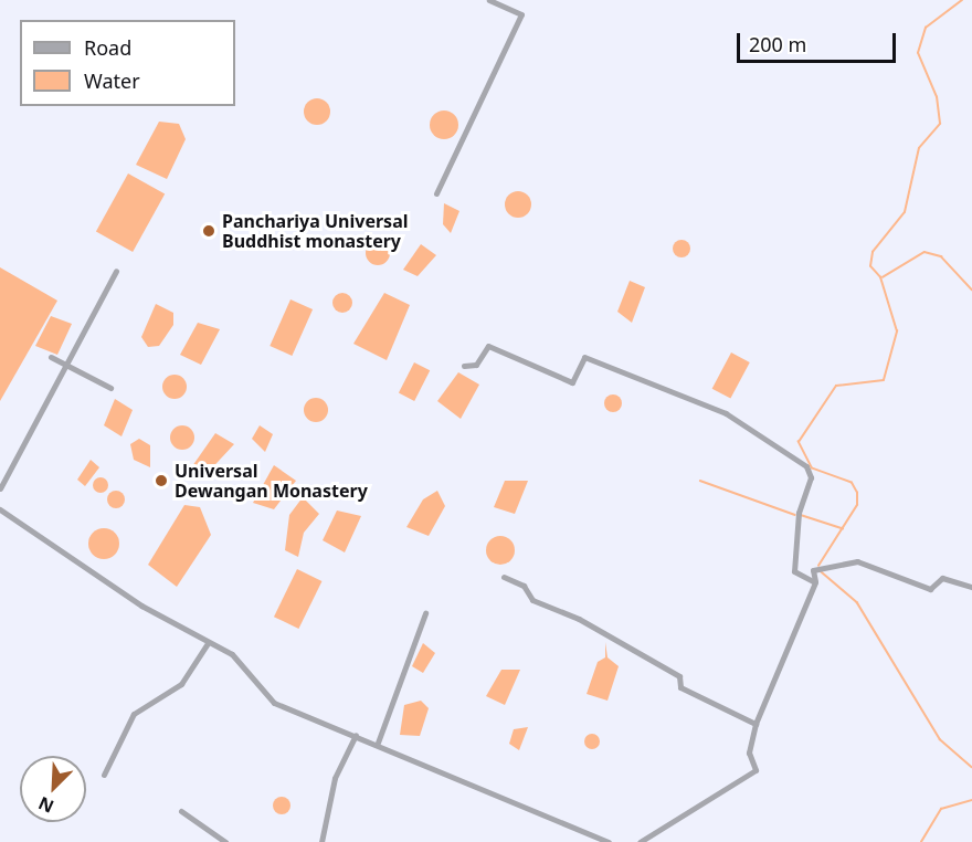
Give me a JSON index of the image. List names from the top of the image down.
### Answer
{
  "places": ["Panchariya Universal Buddhist monastery", "Universal Dewangan Monastery"],
  "legend": ["Road", "Water"],
  "scale_bar": "200 m",
  "north": "bottom left"
}
